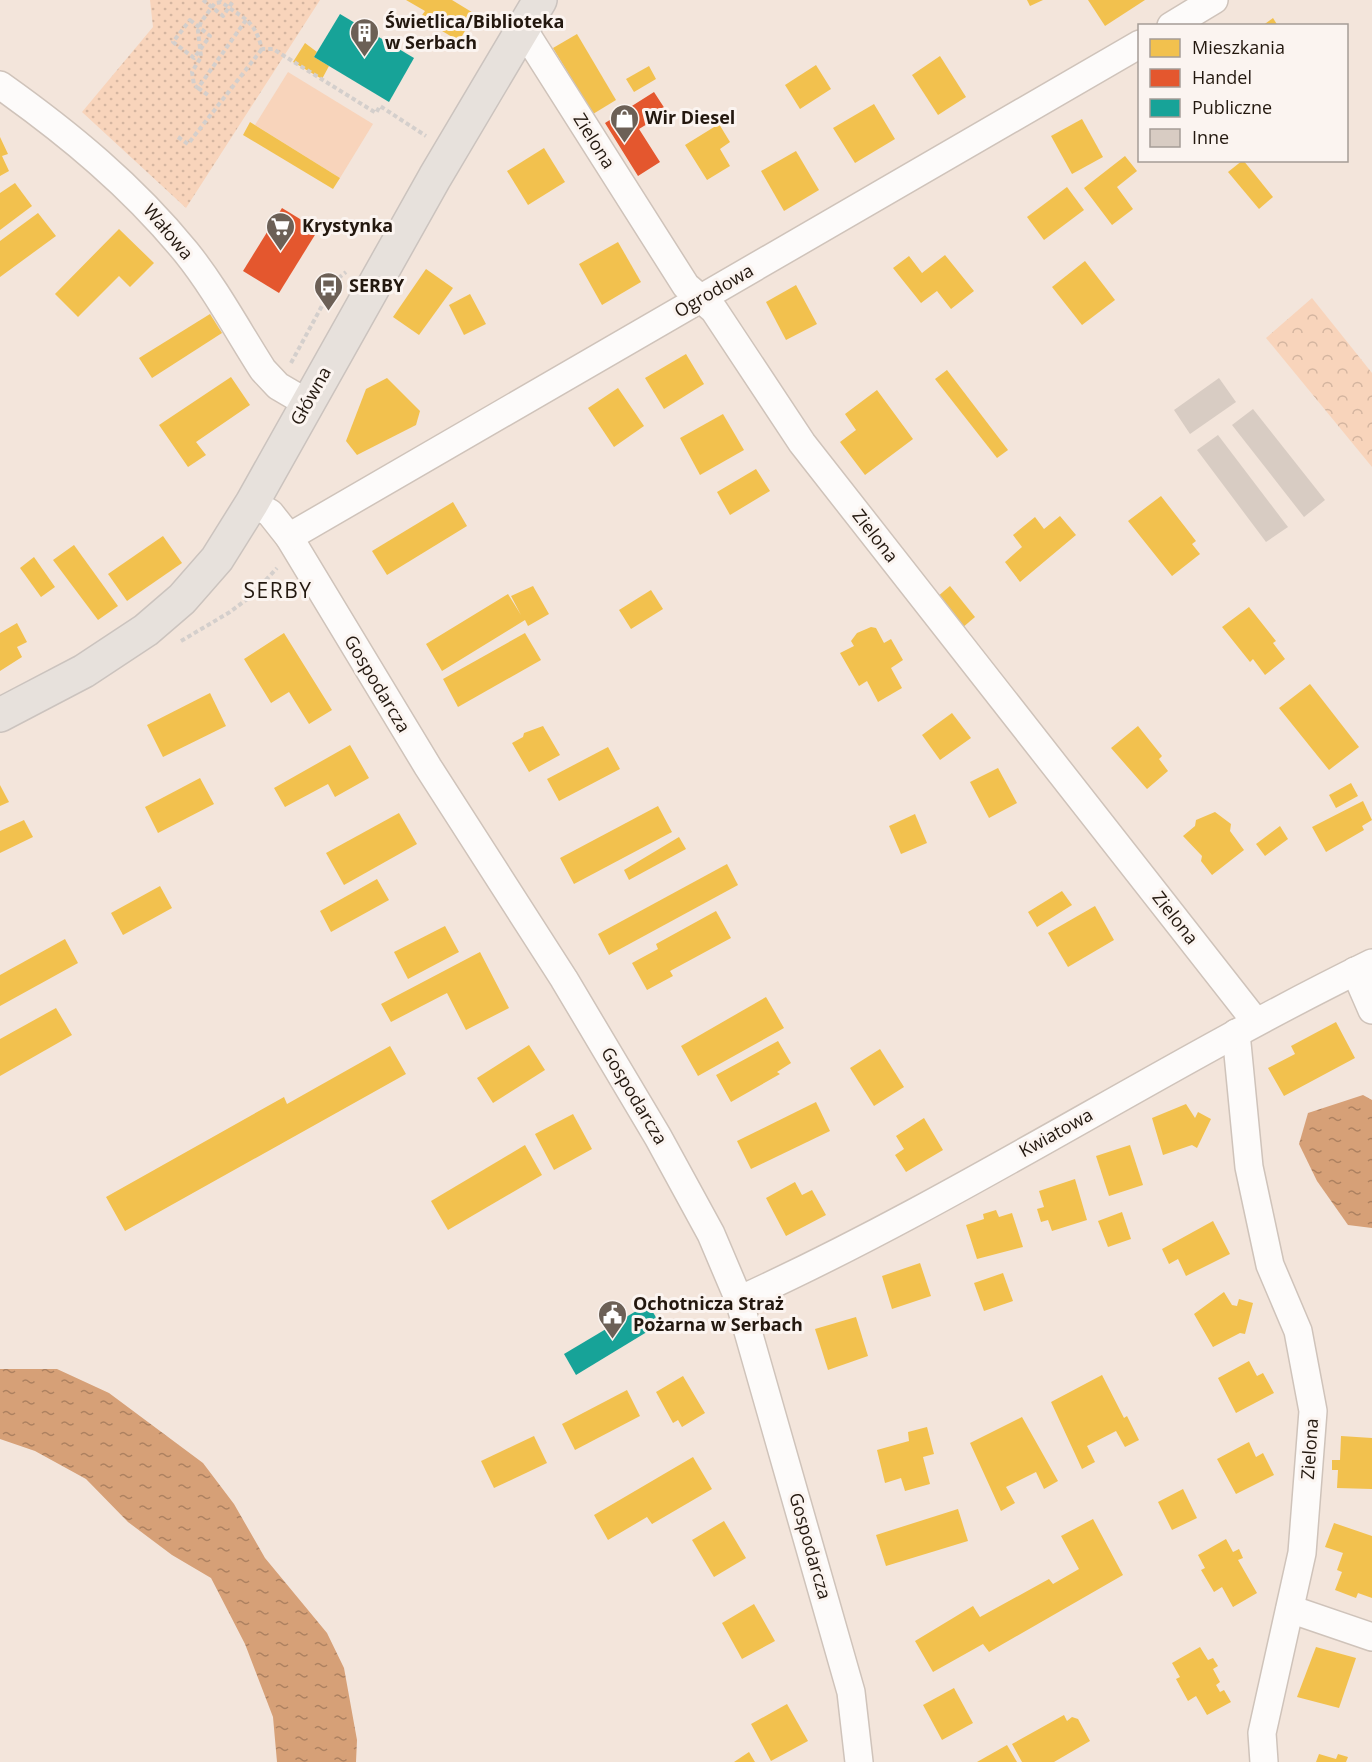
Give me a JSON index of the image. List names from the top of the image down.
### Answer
{
  "streets": {
    "main road": ["Główna"],
    "street": [
      "Zielona",
      "Wałowa",
      "Ogrodowa",
      "Gospodarcza",
      "Kwiatowa"
    ]
  },
  "crossings": [
    ["Zielona", "Ogrodowa"],
    ["Zielona", "Główna"],
    ["Zielona", "Kwiatowa"],
    ["Wałowa", "Główna"],
    ["Ogrodowa", "Gospodarcza"],
    ["Główna", "Gospodarcza"],
    ["Gospodarcza", "Kwiatowa"]
  ],
  "districts": ["SERBY"],
  "places": {
    "building": ["Świetlica/Biblioteka w Serbach"],
    "shop": ["Wir Diesel"],
    "supermarket": ["Krystynka"],
    "bus stop": ["SERBY"],
    "public building": ["Ochotnicza Straż Pożarna w Serbach"]
  },
  "legend": [
    "Mieszkania",
    "Handel",
    "Publiczne",
    "Inne"
  ]
}
